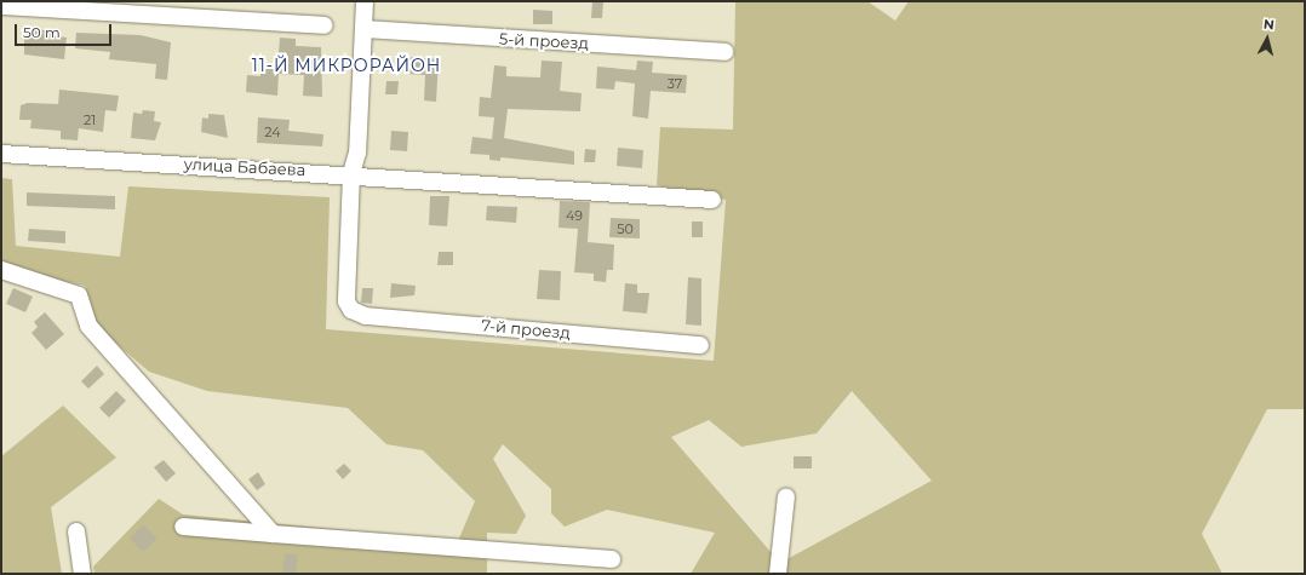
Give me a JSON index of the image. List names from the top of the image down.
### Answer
{
  "streets": {
    "street": ["5-й проезд", "улица Бабаева", "7-й проезд"]
  },
  "crossings": [
    ["улица Бабаева", "7-й проезд"]
  ],
  "districts": ["11-Й МИКРОРАЙОН"],
  "house_numbers": [
    "37",
    "21",
    "24",
    "49",
    "50"
  ],
  "scale_bar": "50 m",
  "north": "top"
}
